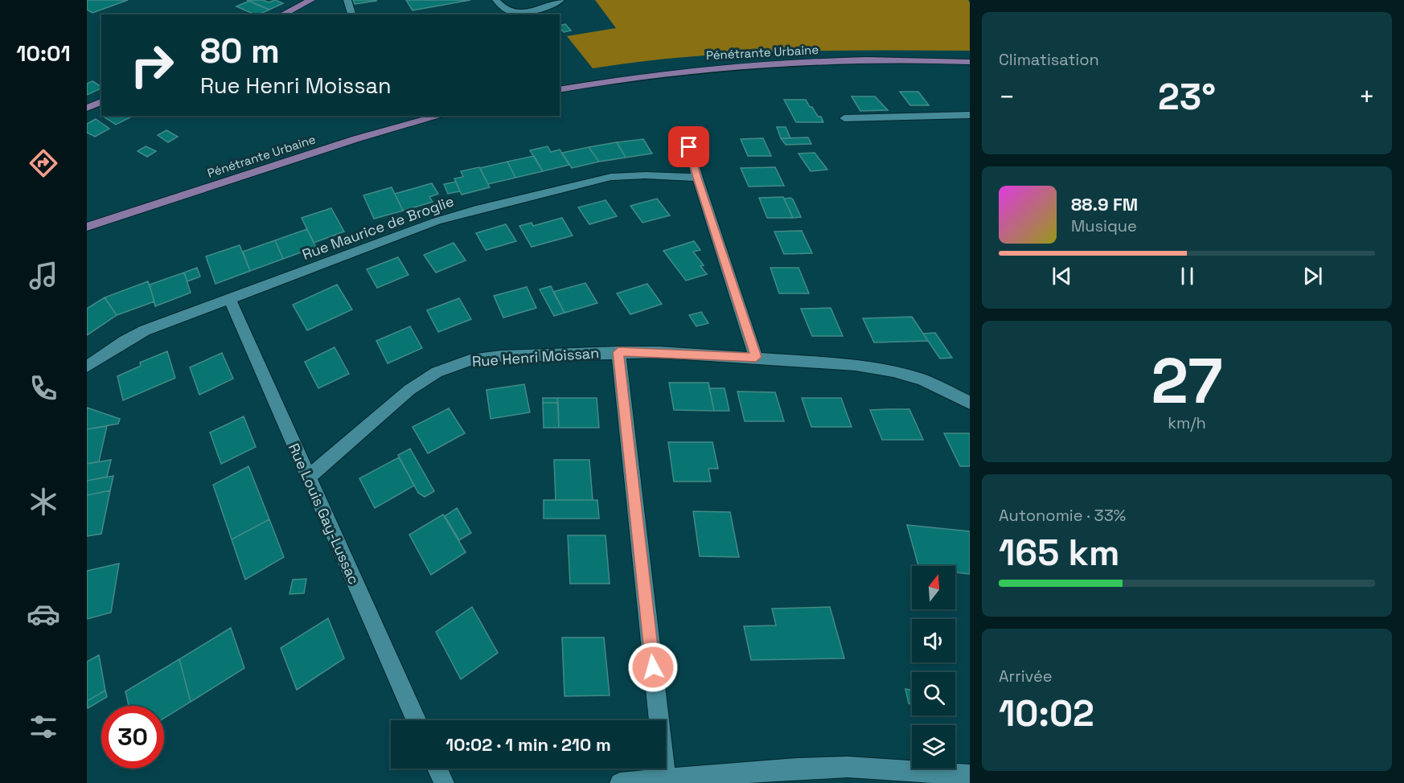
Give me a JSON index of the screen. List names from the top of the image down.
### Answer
{
  "streets": {
    "main road": ["Pénétrante Urbaine"],
    "street": ["Rue Maurice de Broglie", "Rue Henri Moissan", "Rue Louis Gay-Lussac"]
  },
  "crossings": [
    ["Rue Maurice de Broglie", "Rue Louis Gay-Lussac"],
    ["Rue Henri Moissan", "Rue Louis Gay-Lussac"]
  ],
  "north": "top",
  "page": {
    "tabs": "10:01",
    "tile": [
      "Climatisation",
      ["27", "km/h"],
      ["Autonomie · 33%", "165 km"],
      ["Arrivée", "10:02"]
    ],
    "turn": ["80 m", "Rue Henri Moissan"],
    "heat": ["−", "23°", "+"],
    "song": ["88.9 FM", "Musique"],
    "limit": "30",
    "trip": "10:02 · 1 min · 210 m"
  }
}
